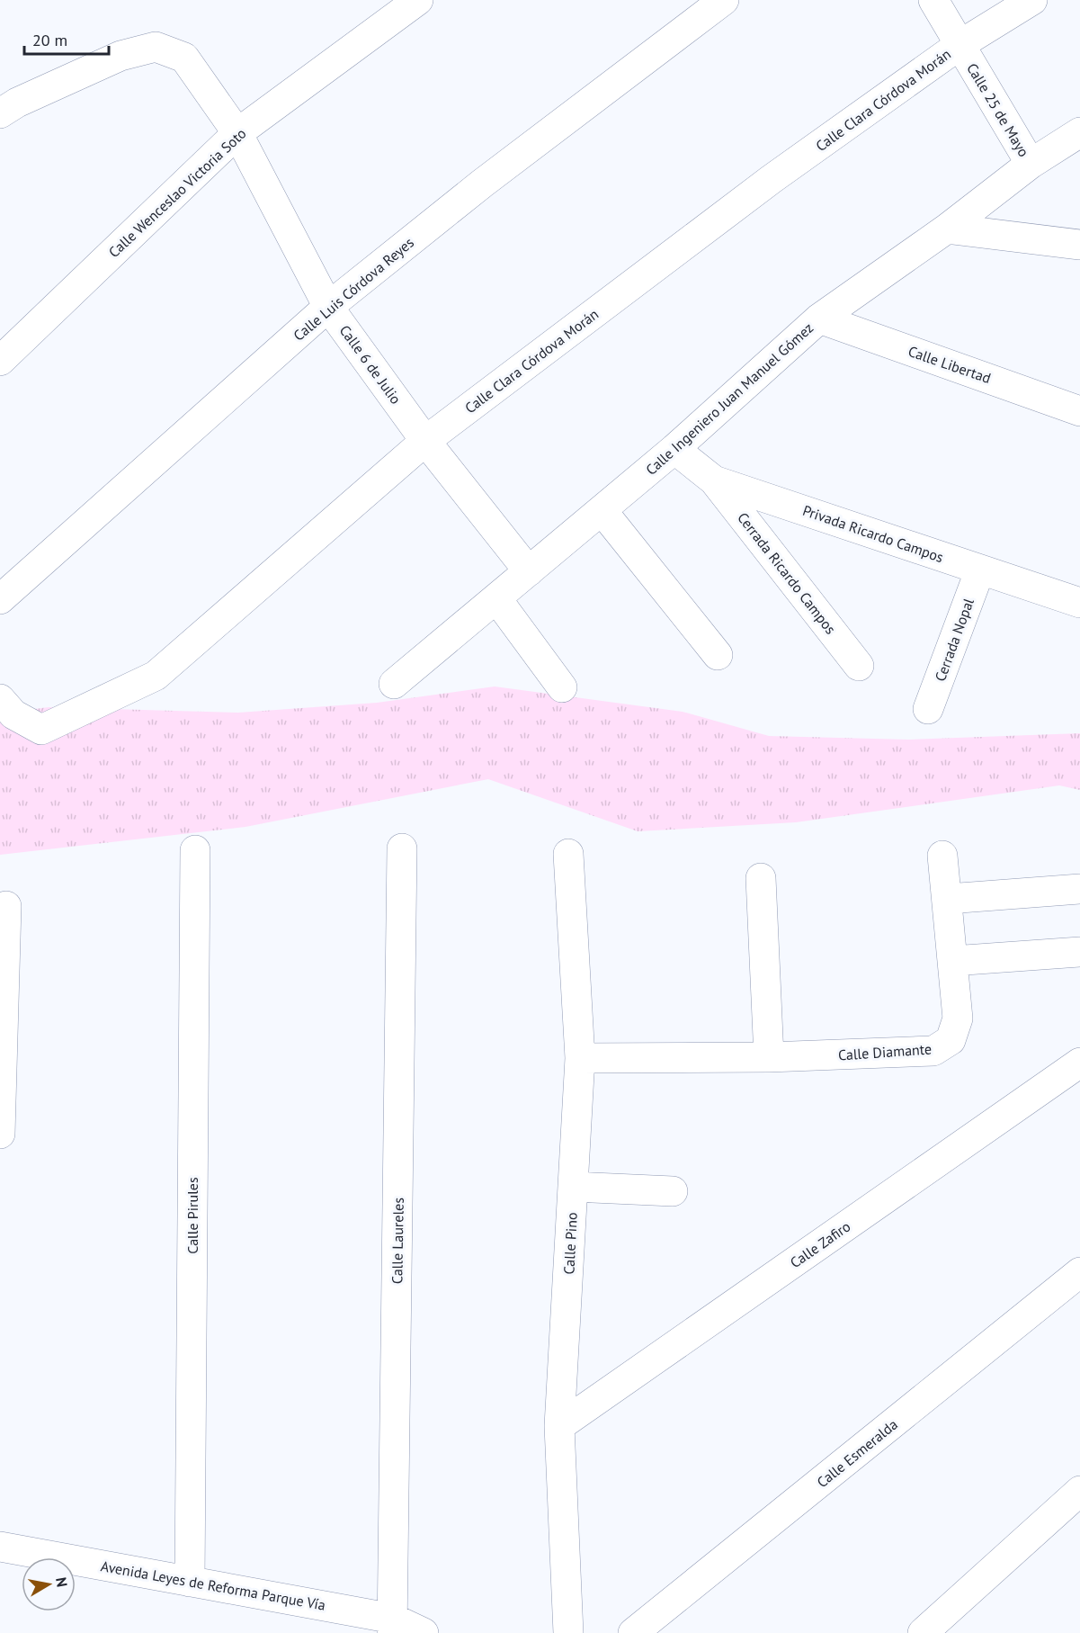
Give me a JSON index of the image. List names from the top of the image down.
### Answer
{
  "streets": {
    "street": [
      "Calle Clara Córdova Morán",
      "Calle 25 de Mayo",
      "Calle Wenceslao Victoria Soto",
      "Calle Luis Córdova Reyes",
      "Calle 6 de Julio",
      "Calle Libertad",
      "Calle Ingeniero Juan Manuel Gómez",
      "Privada Ricardo Campos",
      "Cerrada Ricardo Campos",
      "Cerrada Nopal",
      "Calle Diamante",
      "Calle Pirules",
      "Calle Laureles",
      "Calle Pino",
      "Calle Zafiro",
      "Calle Esmeralda",
      "Avenida Leyes de Reforma Parque Vía"
    ]
  },
  "crossings": [
    ["Calle Clara Córdova Morán", "Calle 25 de Mayo"],
    ["Calle Clara Córdova Morán", "Calle 6 de Julio"],
    ["Calle 25 de Mayo", "Calle Ingeniero Juan Manuel Gómez"],
    ["Calle Wenceslao Victoria Soto", "Calle 6 de Julio"],
    ["Calle Luis Córdova Reyes", "Calle 6 de Julio"],
    ["Calle 6 de Julio", "Calle Ingeniero Juan Manuel Gómez"],
    ["Calle Libertad", "Calle Ingeniero Juan Manuel Gómez"],
    ["Calle Ingeniero Juan Manuel Gómez", "Privada Ricardo Campos"],
    ["Privada Ricardo Campos", "Cerrada Ricardo Campos"],
    ["Privada Ricardo Campos", "Cerrada Nopal"],
    ["Calle Diamante", "Calle Pino"],
    ["Calle Pirules", "Avenida Leyes de Reforma Parque Vía"],
    ["Calle Laureles", "Avenida Leyes de Reforma Parque Vía"],
    ["Calle Pino", "Calle Zafiro"]
  ],
  "scale_bar": "20 m",
  "north": "right"
}
